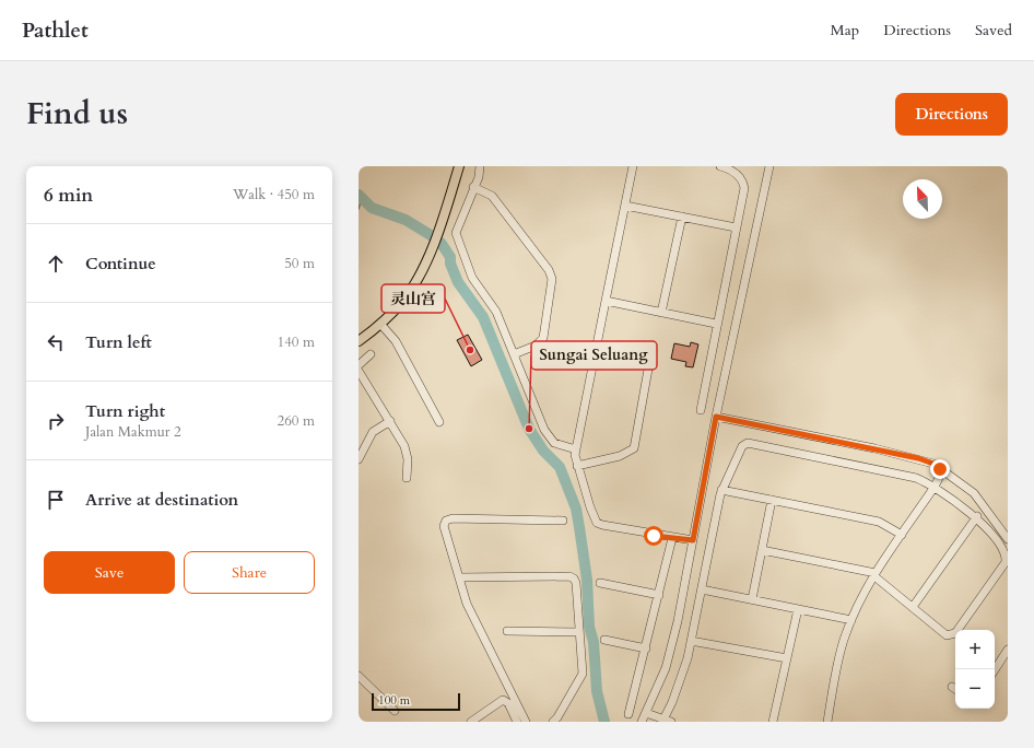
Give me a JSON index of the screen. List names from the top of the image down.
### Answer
{
  "places": ["灵山宫", "Sungai Seluang"],
  "scale_bar": "100 m",
  "north": "top left",
  "page": {
    "header": "Pathlet",
    "nav": ["Map", "Directions", "Saved"],
    "title": "Find us",
    "buttons": [
      "Directions",
      ["Save", "Share"]
    ],
    "heading": ["6 min", "Walk · 450 m"],
    "list": [
      ["Continue", "50 m"],
      ["Turn left", "140 m"],
      ["Turn right", "Jalan Makmur 2", "260 m"],
      "Arrive at destination"
    ],
    "map_buttons": ["+", "−"],
    "scale": "100 m"
  }
}
